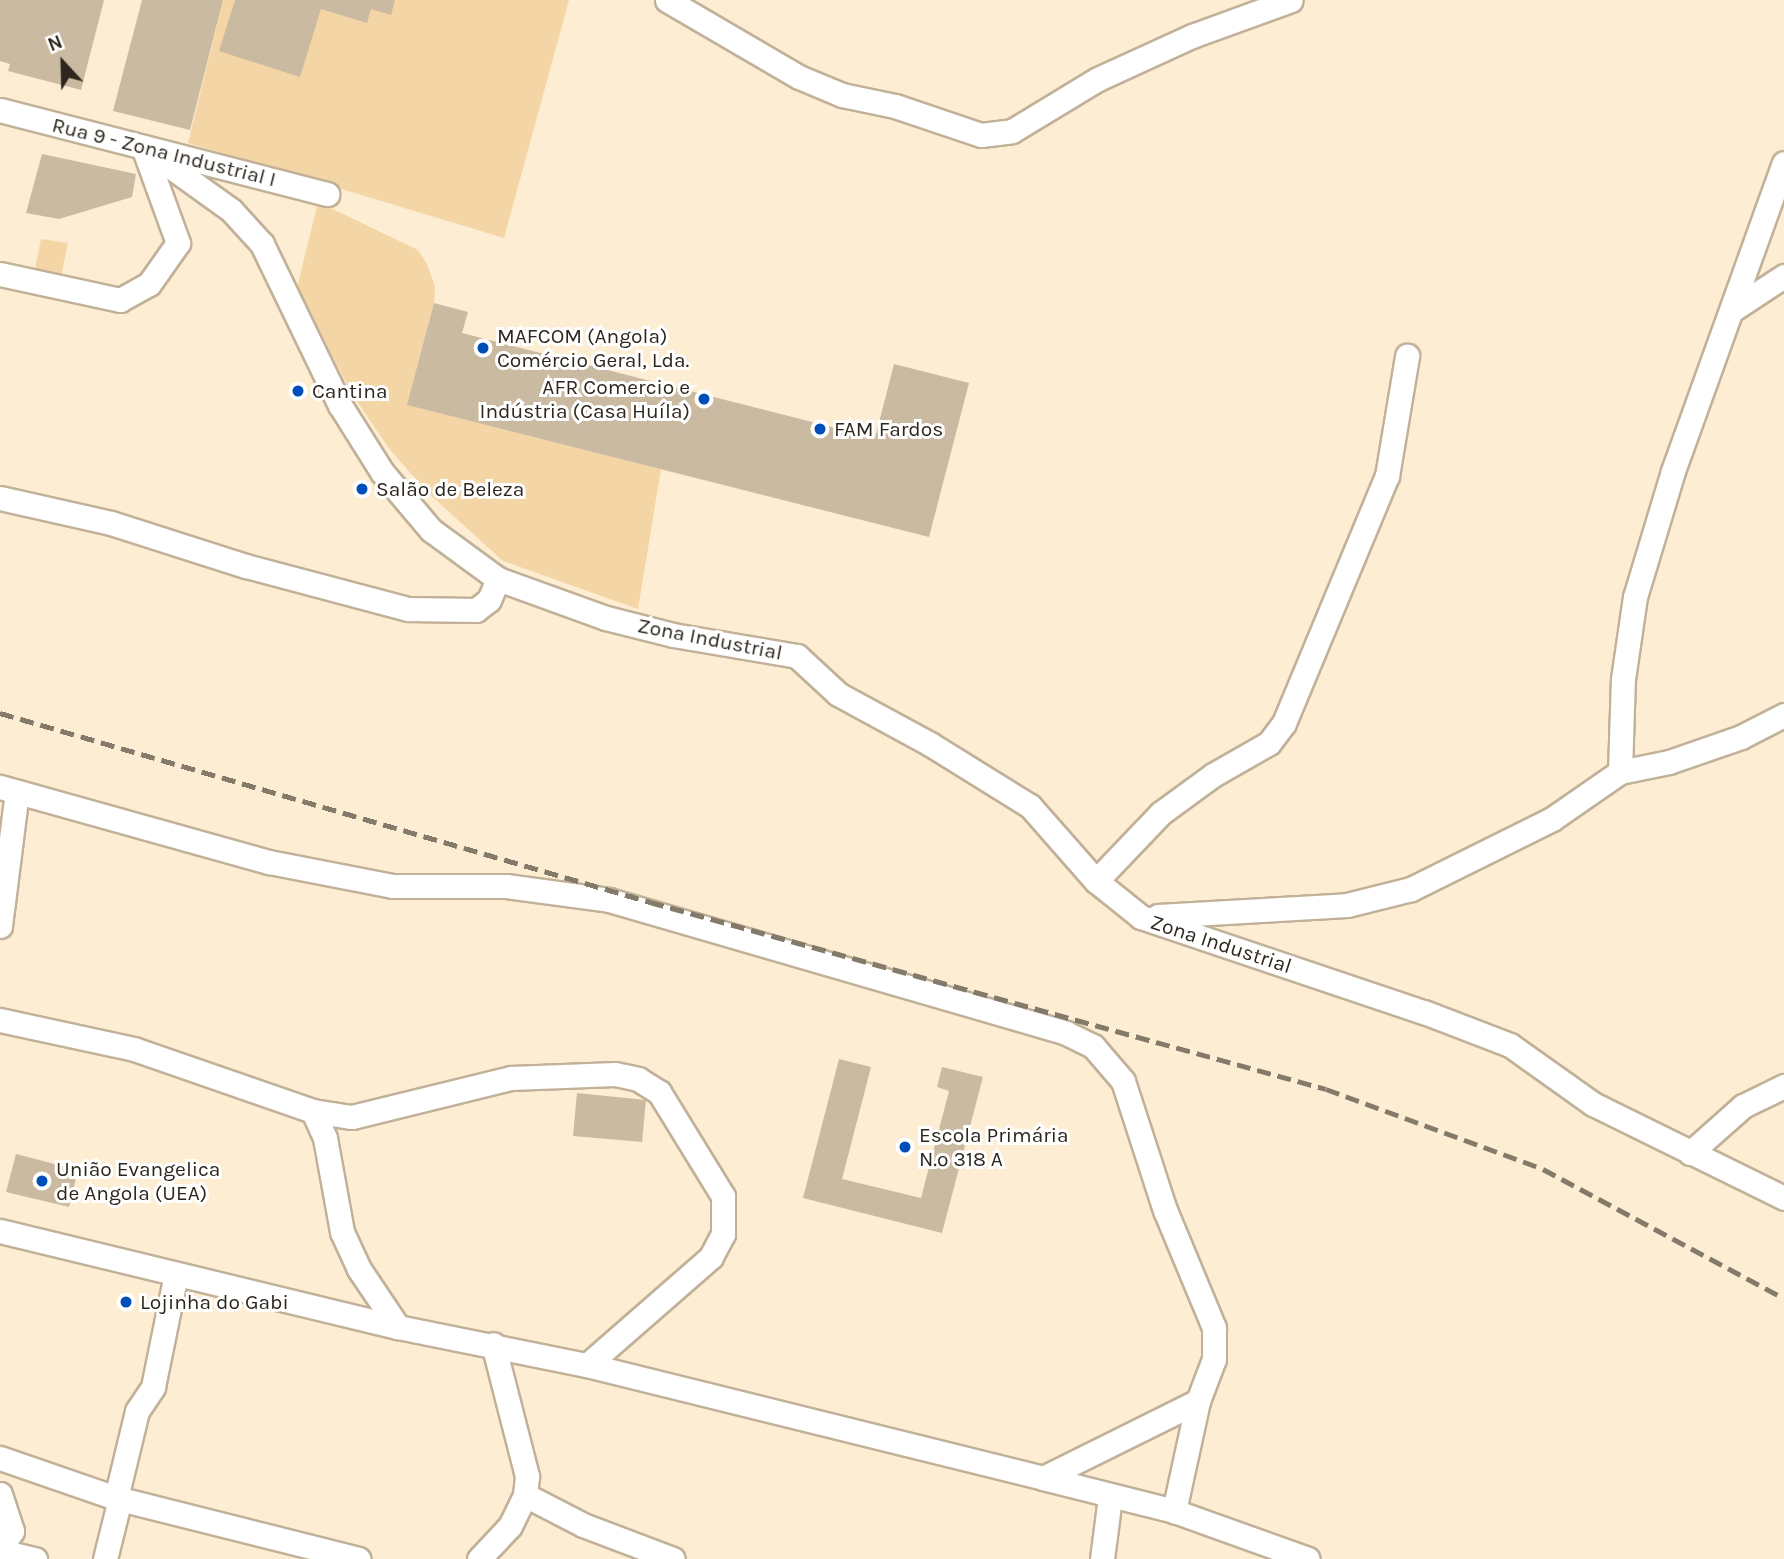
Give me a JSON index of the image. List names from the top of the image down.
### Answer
{
  "streets": {
    "street": ["Rua 9 - Zona Industrial I", "Zona Industrial"]
  },
  "crossings": [
    ["Rua 9 - Zona Industrial I", "Zona Industrial"]
  ],
  "places": [
    "MAFCOM (Angola) Comércio Geral, Lda.",
    "Cantina",
    "AFR Comercio e Indústria (Casa Huíla)",
    "FAM Fardos",
    "Salão de Beleza",
    "Escola Primária N.º 318 A",
    "União Evangelica de Angola (UEA)",
    "Lojinha do Gabi"
  ],
  "north": "top"
}
